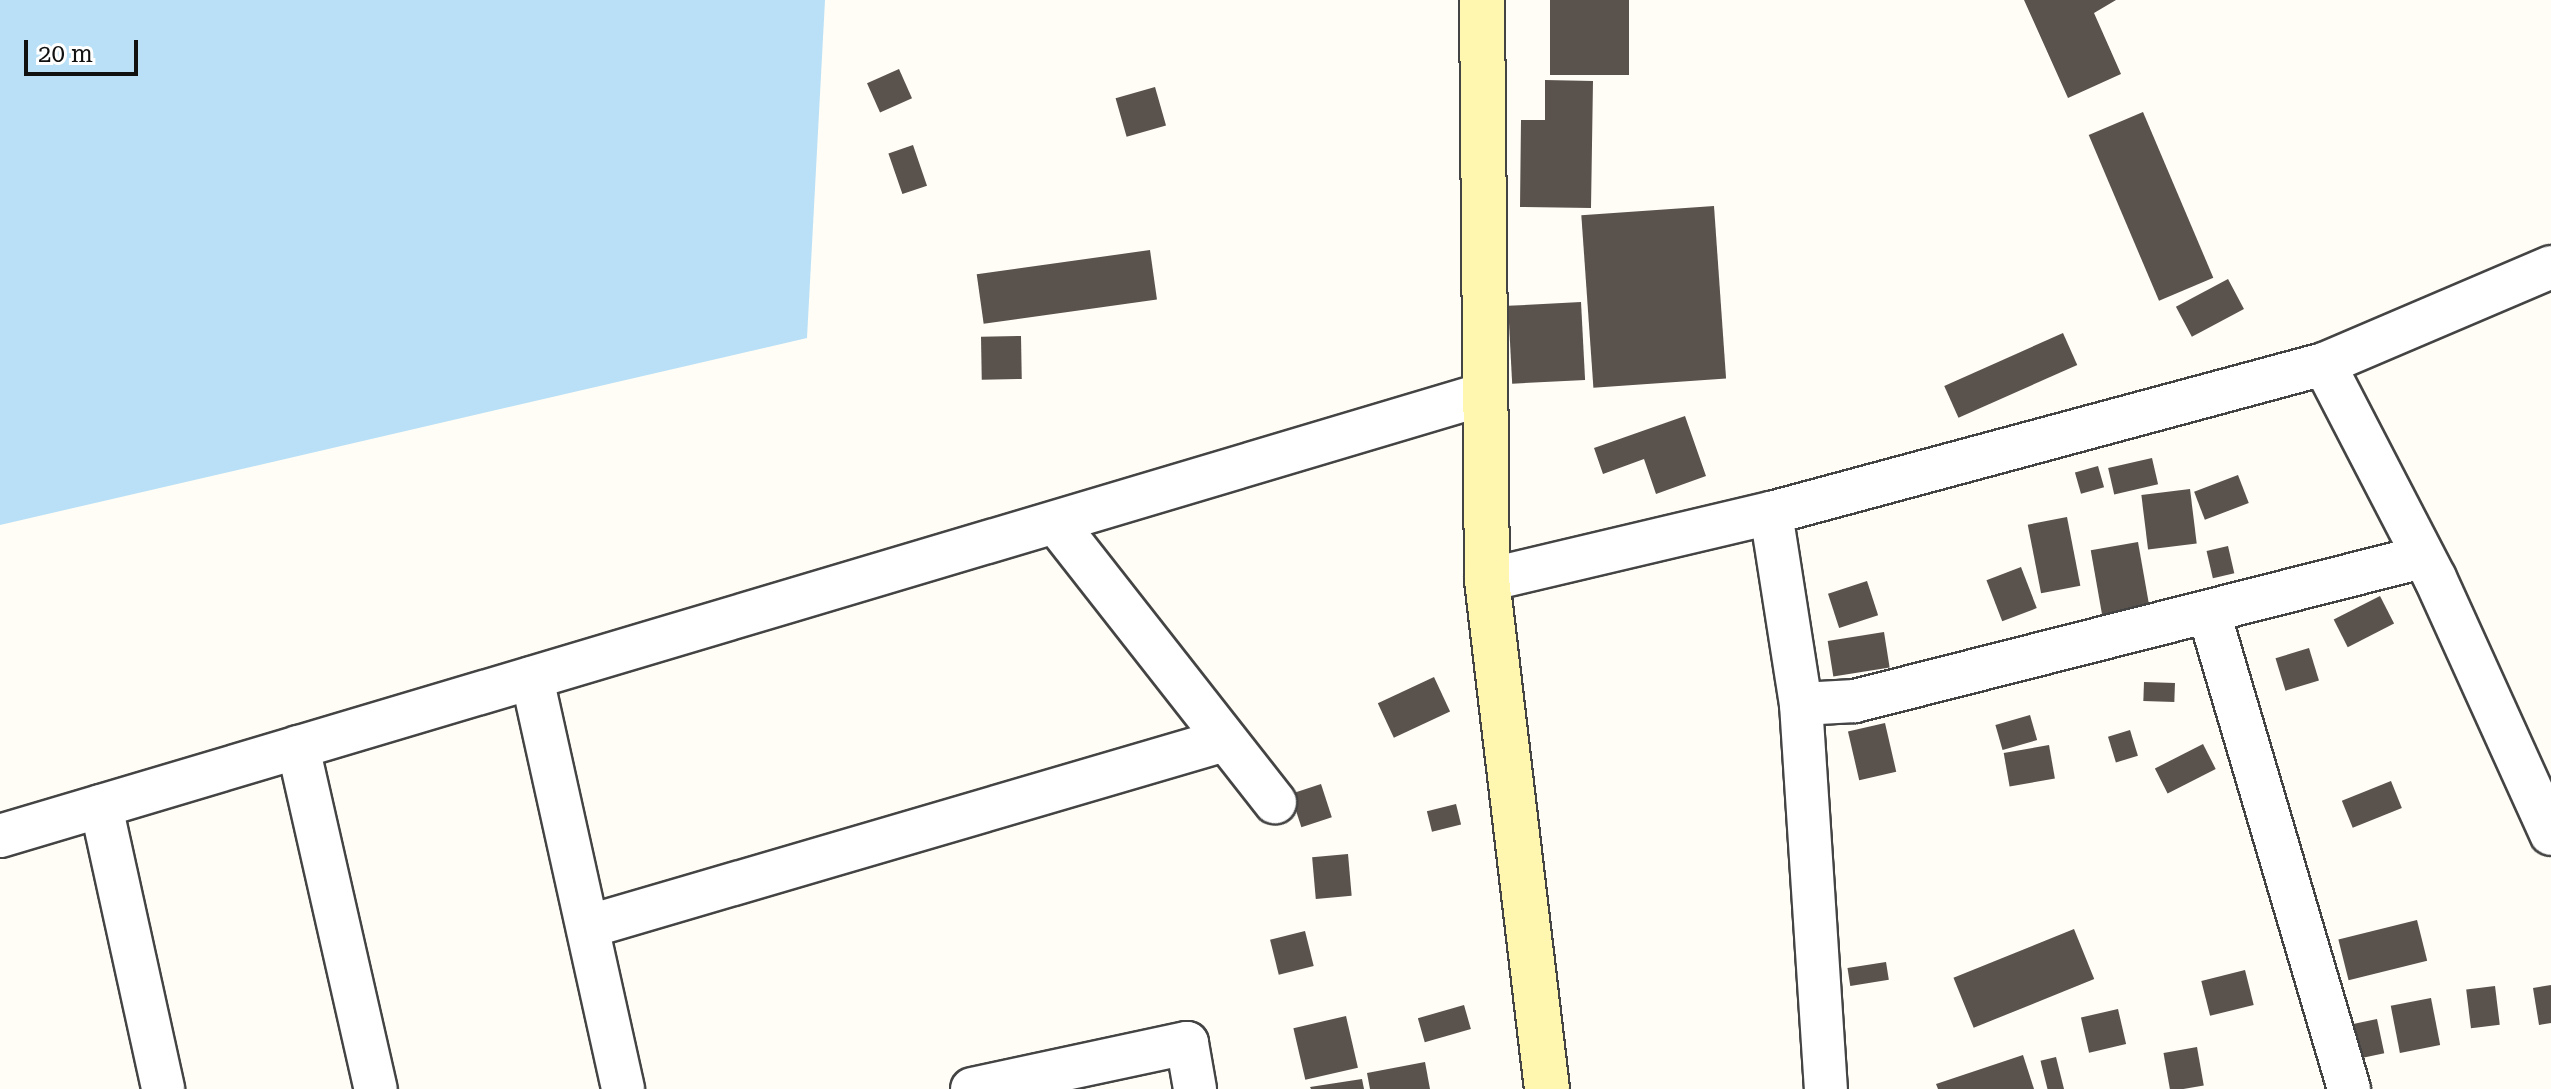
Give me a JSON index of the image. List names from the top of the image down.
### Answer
{
  "scale_bar": "20 m"
}
